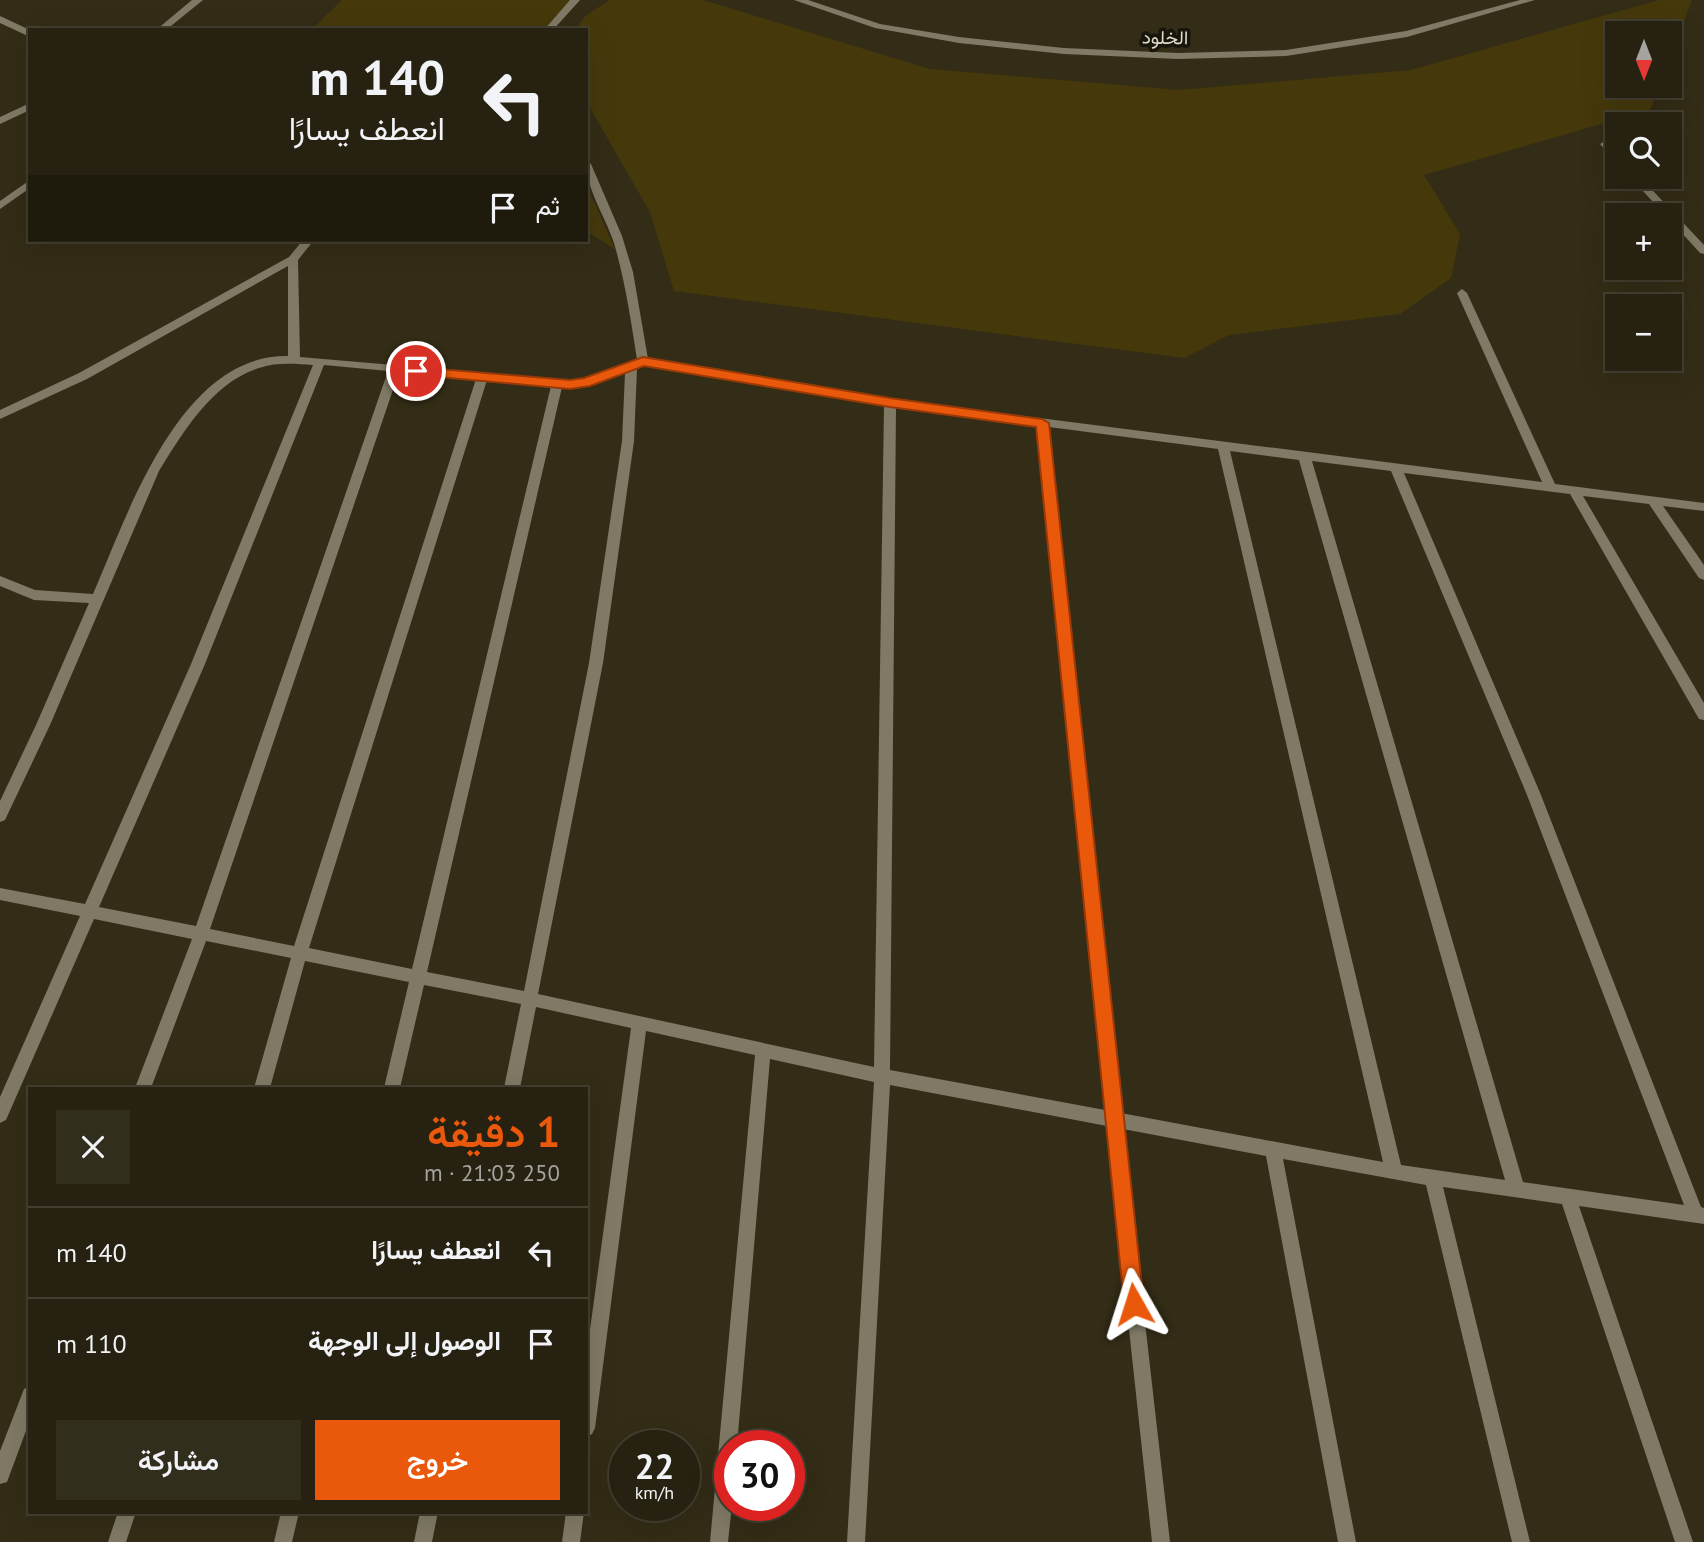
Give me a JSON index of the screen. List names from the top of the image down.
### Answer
{
  "streets": {
    "street": ["الخلود"]
  },
  "north": "bottom",
  "page": {
    "map_buttons": ["+", "−"],
    "turn": ["140 m", "انعطف يسارًا"],
    "then": "ثم",
    "heading": ["1 دقيقة", "250 m · 21:03"],
    "list": [
      {
        "name": "انعطف يسارًا",
        "value": "140 m"
      },
      {
        "name": "الوصول إلى الوجهة",
        "value": "110 m"
      }
    ],
    "buttons": ["خروج", "مشاركة"],
    "speed": "22 km/h",
    "limit": "30"
  }
}
